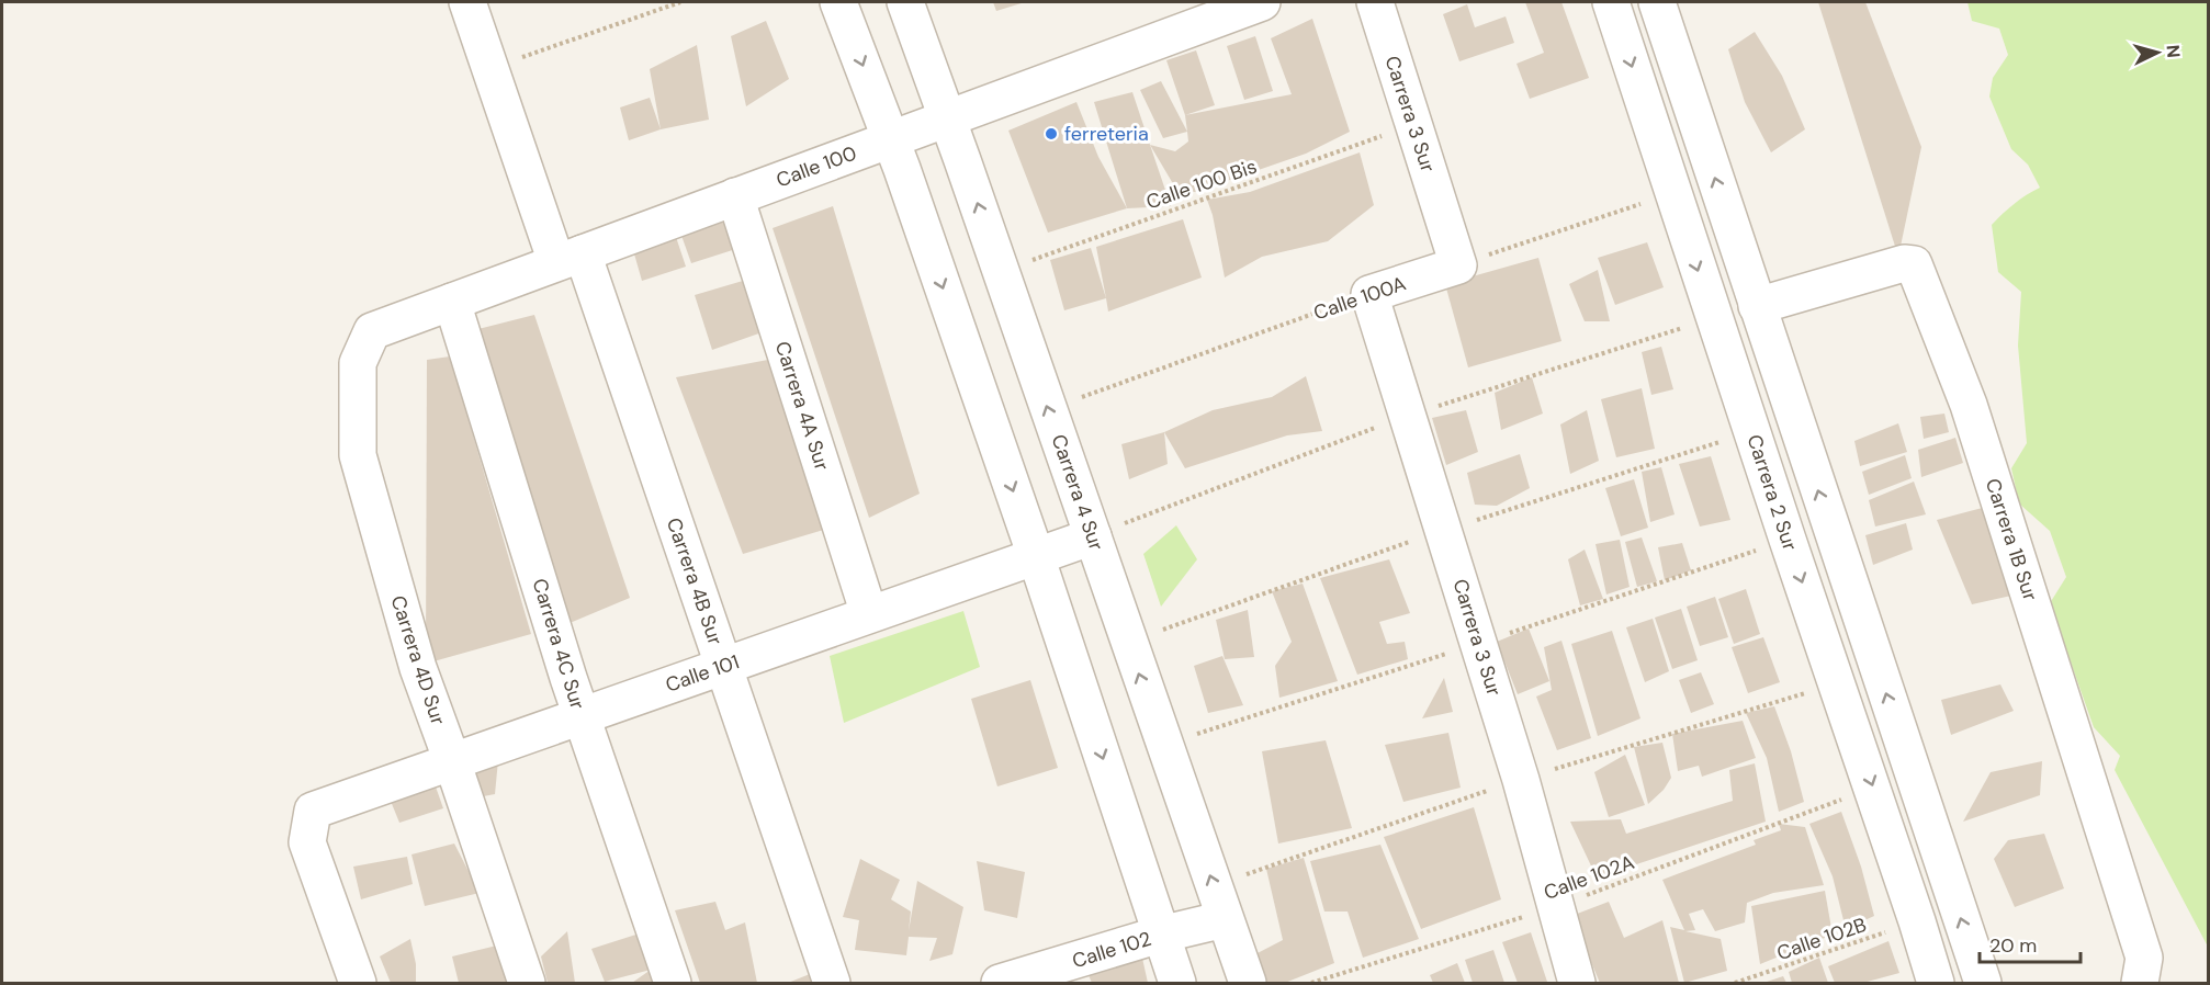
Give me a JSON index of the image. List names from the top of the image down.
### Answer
{
  "streets": {
    "street": [
      "Carrera 3 Sur",
      "Calle 100",
      "Calle 100A",
      "Carrera 4A Sur",
      "Carrera 4 Sur",
      "Carrera 2 Sur",
      "Carrera 1B Sur",
      "Carrera 4B Sur",
      "Carrera 4C Sur",
      "Carrera 4D Sur",
      "Calle 101",
      "Calle 102"
    ],
    "path": ["Calle 100 Bis", "Calle 102A", "Calle 102B"]
  },
  "crossings": [
    ["Carrera 3 Sur", "Calle 100 Bis"],
    ["Carrera 3 Sur", "Calle 100A"],
    ["Carrera 3 Sur", "Calle 102A"],
    ["Calle 100", "Carrera 4A Sur"],
    ["Calle 100", "Carrera 4 Sur"],
    ["Calle 100", "Carrera 4B Sur"],
    ["Calle 100", "Carrera 4C Sur"],
    ["Calle 100", "Carrera 4D Sur"],
    ["Calle 100 Bis", "Carrera 4 Sur"],
    ["Calle 100A", "Carrera 4 Sur"],
    ["Carrera 4A Sur", "Calle 101"],
    ["Carrera 4 Sur", "Calle 101"],
    ["Carrera 4 Sur", "Calle 102"],
    ["Carrera 2 Sur", "Calle 102A"],
    ["Carrera 2 Sur", "Calle 102B"],
    ["Carrera 4B Sur", "Calle 101"],
    ["Carrera 4C Sur", "Calle 101"],
    ["Carrera 4D Sur", "Calle 101"]
  ],
  "places": ["ferreteria"],
  "scale_bar": "20 m",
  "north": "right"
}
